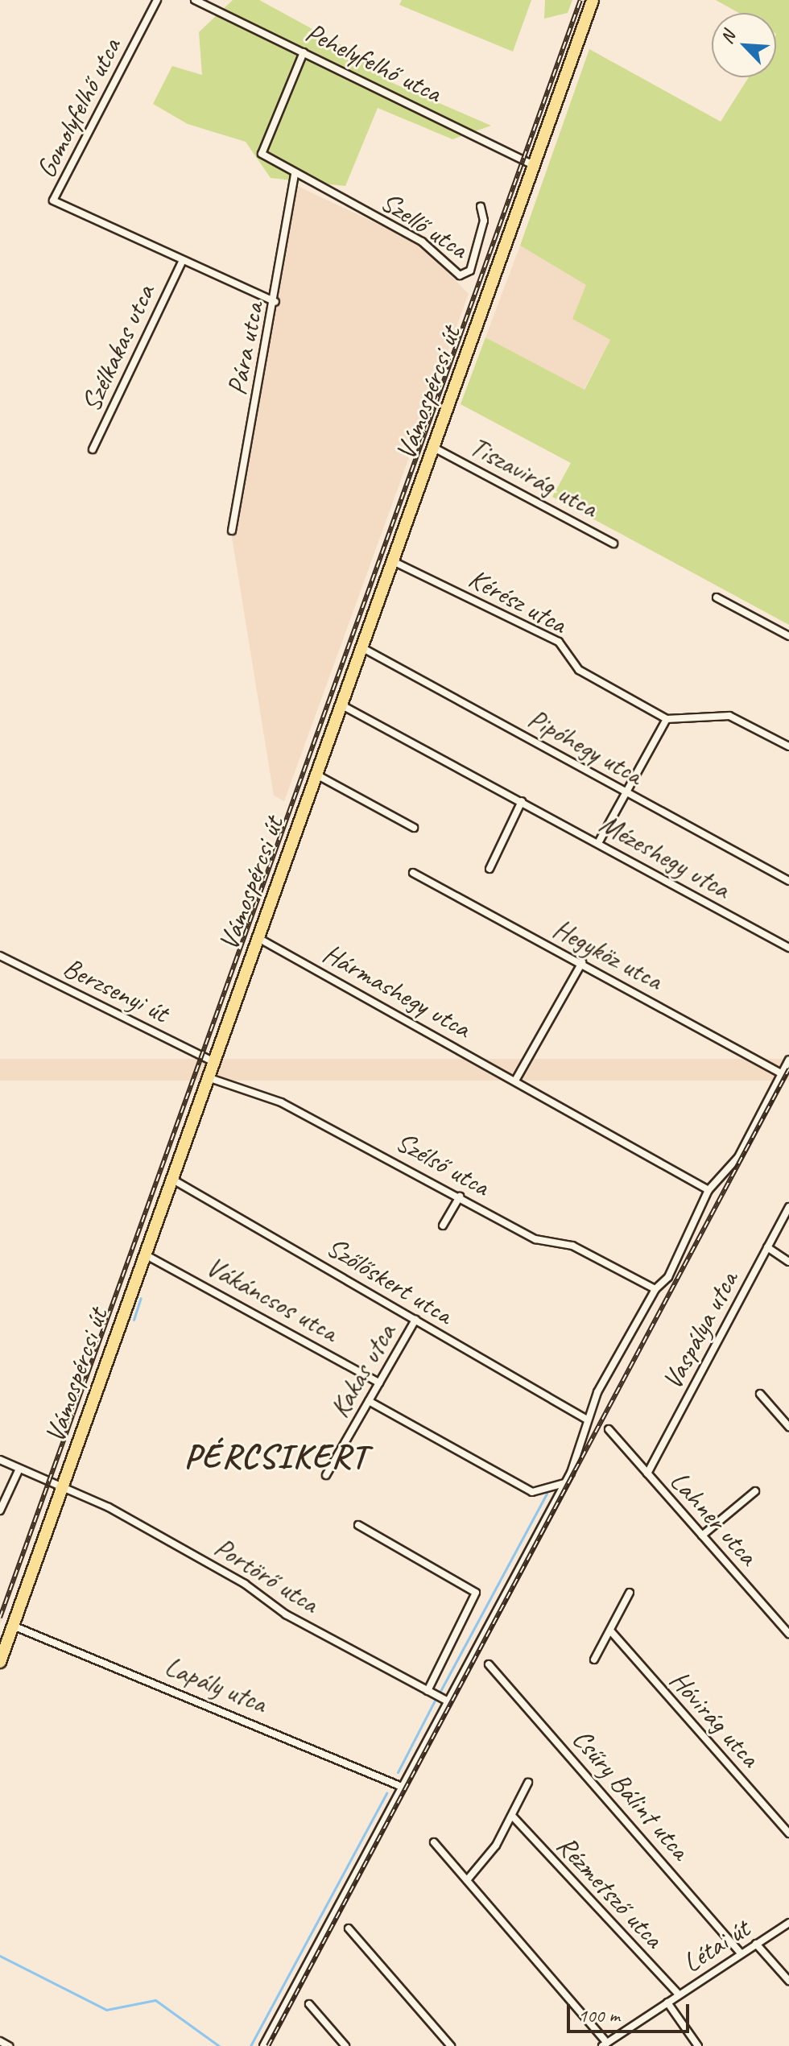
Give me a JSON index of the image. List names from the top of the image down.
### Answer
{
  "streets": {
    "main road": ["Vámospércsi út"],
    "street": [
      "Pehelyfelhő utca",
      "Gomolyfelhő utca",
      "Szellő utca",
      "Szélkakas utca",
      "Pára utca",
      "Tiszavirág utca",
      "Kérész utca",
      "Pipóhegy utca",
      "Mézeshegy utca",
      "Hegyköz utca",
      "Berzsenyi út",
      "Hármashegy utca",
      "Szélső utca",
      "Szőlőskert utca",
      "Vákáncsos utca",
      "Vaspálya utca",
      "Kakas utca",
      "Lahner utca",
      "Portörő utca",
      "Lapály utca",
      "Hóvirág utca",
      "Csűry Bálint utca",
      "Rézmetsző utca",
      "Létai út"
    ]
  },
  "crossings": [
    ["Pehelyfelhő utca", "Szellő utca"],
    ["Pehelyfelhő utca", "Vámospércsi út"],
    ["Gomolyfelhő utca", "Szélkakas utca"],
    ["Szellő utca", "Pára utca"],
    ["Vámospércsi út", "Tiszavirág utca"],
    ["Vámospércsi út", "Kérész utca"],
    ["Vámospércsi út", "Pipóhegy utca"],
    ["Vámospércsi út", "Mézeshegy utca"],
    ["Vámospércsi út", "Berzsenyi út"],
    ["Vámospércsi út", "Hármashegy utca"],
    ["Vámospércsi út", "Szélső utca"],
    ["Vámospércsi út", "Szőlőskert utca"],
    ["Vámospércsi út", "Vákáncsos utca"],
    ["Vámospércsi út", "Portörő utca"],
    ["Vámospércsi út", "Lapály utca"],
    ["Szőlőskert utca", "Kakas utca"],
    ["Vákáncsos utca", "Kakas utca"],
    ["Vaspálya utca", "Lahner utca"],
    ["Csűry Bálint utca", "Létai út"],
    ["Rézmetsző utca", "Létai út"]
  ],
  "districts": ["PÉRCSIKERT"],
  "scale_bar": "100 m",
  "north": "top left"
}
